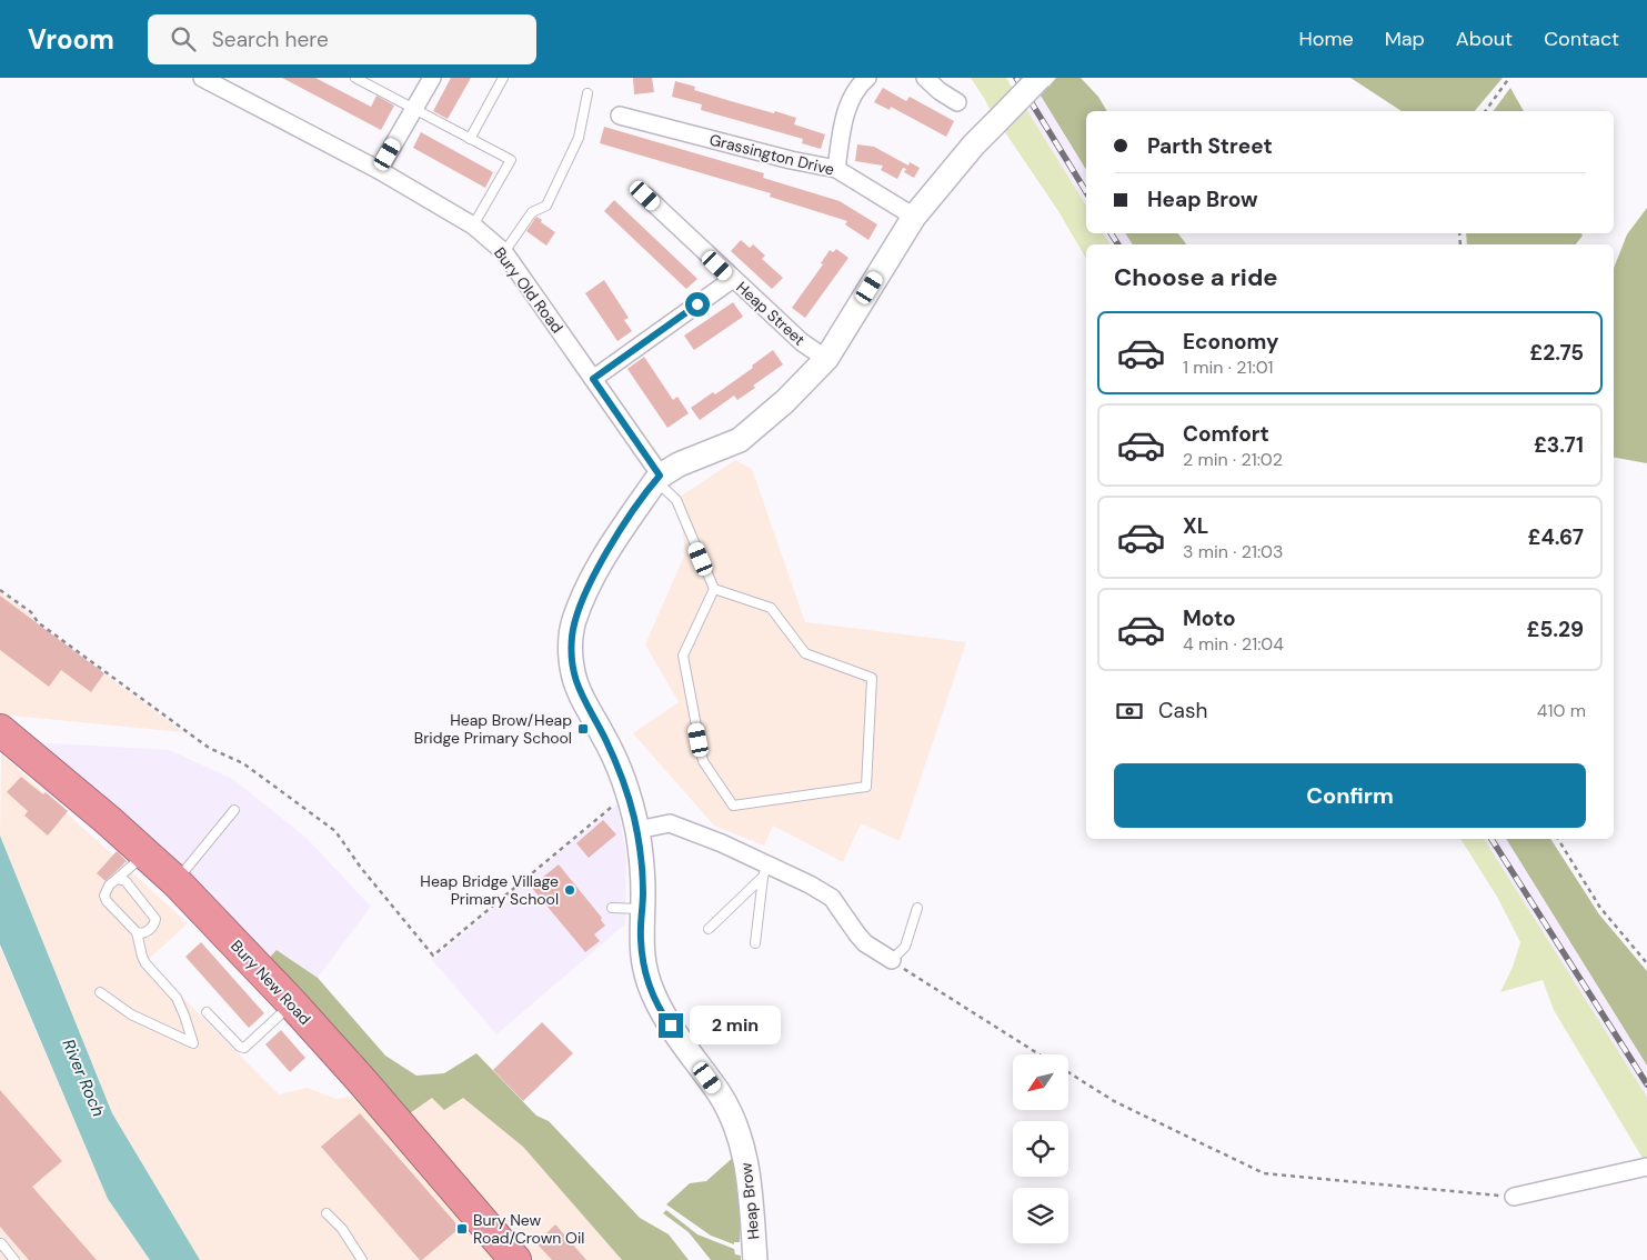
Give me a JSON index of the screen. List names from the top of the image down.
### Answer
{
  "streets": {
    "highway": ["Bury New Road"],
    "street": [
      "Grassington Drive",
      "Bury Old Road",
      "Heap Street",
      "Heap Brow"
    ]
  },
  "crossings": [
    ["Bury Old Road", "Heap Brow"]
  ],
  "water": ["River Roch"],
  "places": {
    "transit": ["Heap Brow/Heap Bridge Primary School", "Bury New Road/Crown Oil"],
    "other": ["Heap Bridge Village Primary School"]
  },
  "north": "bottom left",
  "page": {
    "header": "Vroom",
    "search": "Search here",
    "nav": [
      "Home",
      "Map",
      "About",
      "Contact"
    ],
    "banner": ["Parth Street", "Heap Brow"],
    "heading": "Choose a ride",
    "list": [
      {
        "name": "Economy",
        "note": "1 min · 21:01",
        "value": "£2.75"
      },
      {
        "name": "Comfort",
        "note": "2 min · 21:02",
        "value": "£3.71"
      },
      {
        "name": "XL",
        "note": "3 min · 21:03",
        "value": "£4.67"
      },
      {
        "name": "Moto",
        "note": "4 min · 21:04",
        "value": "£5.29"
      }
    ],
    "pay": ["Cash", "410 m"],
    "buttons": "Confirm",
    "bubble": "2 min"
  }
}
